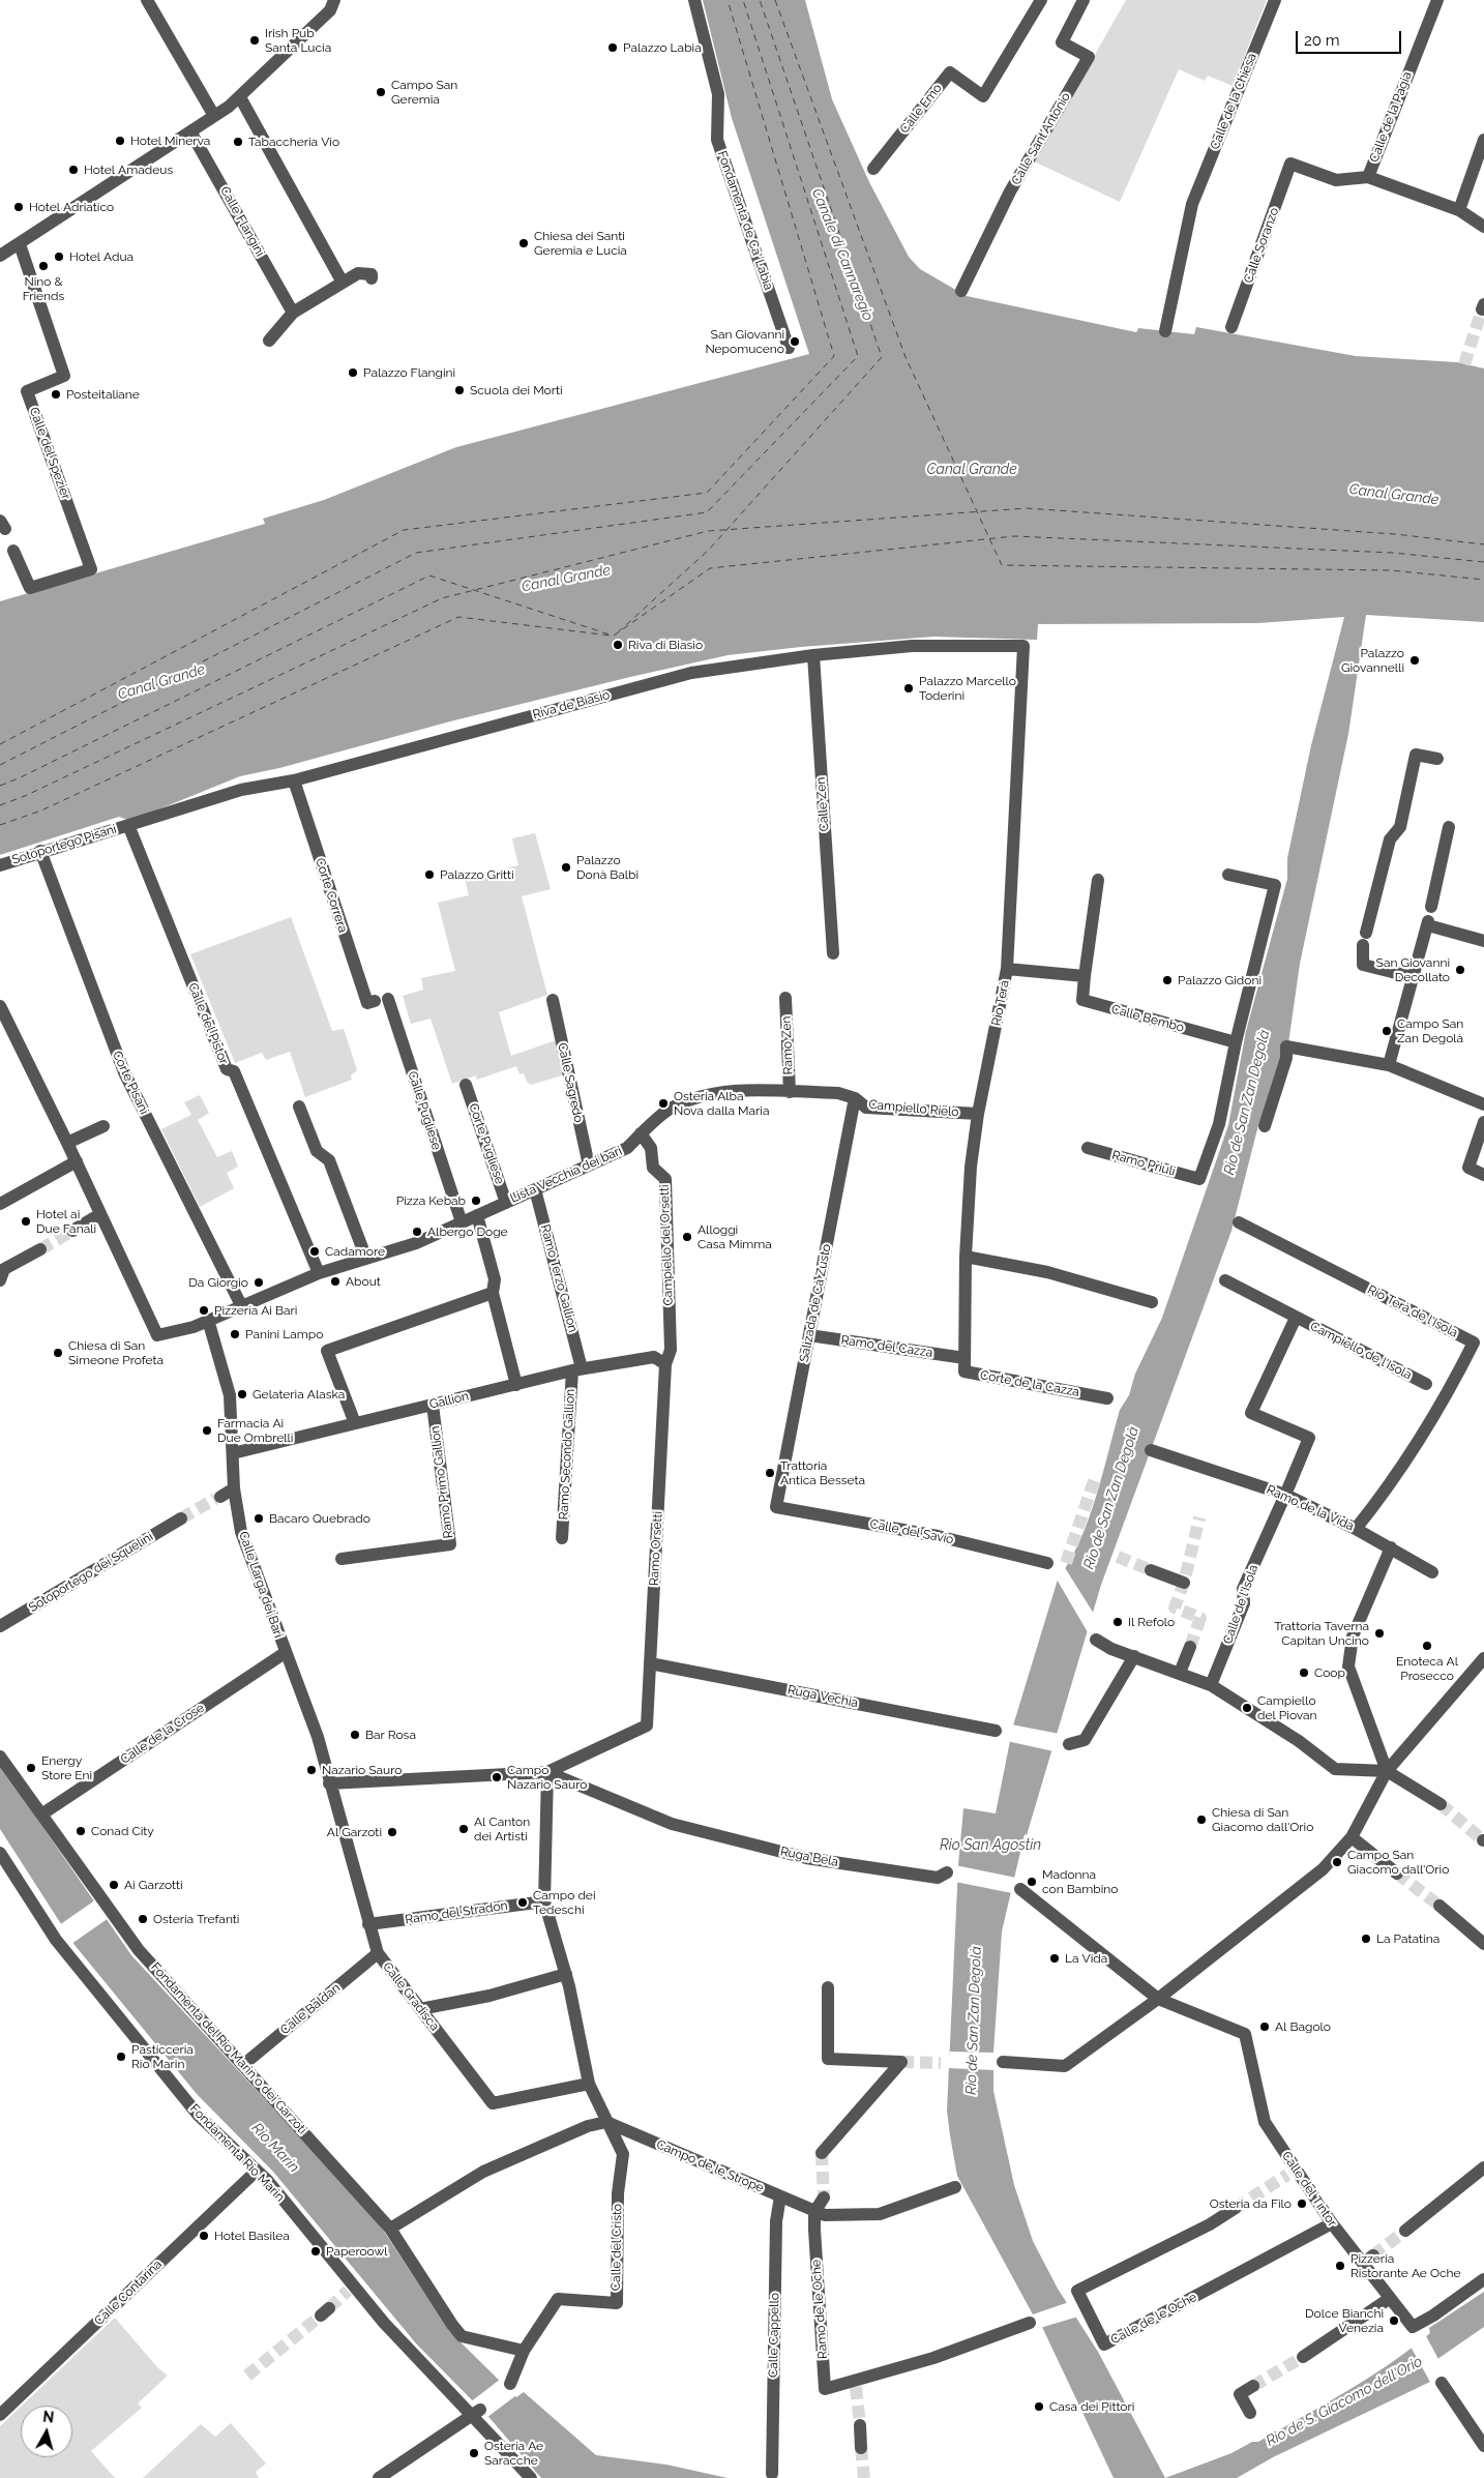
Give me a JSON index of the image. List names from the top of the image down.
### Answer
{
  "streets": {
    "street": [
      "Calle de la Chiesa",
      "Calle Emo",
      "Calle de la Pagia",
      "Calle Sant'Antonio",
      "Fondamenta de Ca' Labia",
      "Calle Flangini",
      "Calle Soranzo",
      "Calle del Spezier",
      "Riva de Biasio",
      "Calle Zen",
      "Sotoportego Pisani",
      "Corte Correra",
      "Rio Terà",
      "Calle Bembo",
      "Calle del Pistor",
      "Ramo Zen",
      "Corte Pisani",
      "Calle Sagredo",
      "Campiello Rielo",
      "Calle Pugliese",
      "Corte Pugliese",
      "Ramo Priuli",
      "Lista Vecchia dei bari",
      "Campiello del Orsetti",
      "Ramo Terzo Gallion",
      "Salizada de Cà Zusto",
      "Rio Terà de l'Isola",
      "Ramo del Cazza",
      "Campiello de l'Isola",
      "Corte de la Cazza",
      "Gallion",
      "Ramo Secondo Gallion",
      "Ramo Primo Gallion",
      "Ramo de la Vida",
      "Calle del Savio",
      "Ramo Orsetti",
      "Sotoportego dei Squelini",
      "Calle Larga dei Bari",
      "Calle de l'Isola",
      "Ruga Vechia",
      "Calle de la Crose",
      "Ruga Bela",
      "Ramo del Stradon",
      "Calle Gradisca",
      "Calle Baldan",
      "Fondamenta del Rio Marin o dei Garzoti",
      "Fondamenta Rio Marin",
      "Campo de le Strope",
      "Calle del Tintor",
      "Calle del Cristo",
      "Calle Contarina",
      "Ramo de le Oche",
      "Calle de le Oche",
      "Calle Cappello"
    ]
  },
  "crossings": [
    ["Calle de la Pagia", "Calle Soranzo"],
    ["Riva de Biasio", "Calle Zen"],
    ["Riva de Biasio", "Sotoportego Pisani"],
    ["Riva de Biasio", "Corte Correra"],
    ["Riva de Biasio", "Rio Terà"],
    ["Riva de Biasio", "Calle del Pistor"],
    ["Sotoportego Pisani", "Calle del Pistor"],
    ["Sotoportego Pisani", "Corte Pisani"],
    ["Rio Terà", "Campiello Rielo"],
    ["Rio Terà", "Ramo del Cazza"],
    ["Rio Terà", "Corte de la Cazza"],
    ["Calle Bembo", "Ramo Priuli"],
    ["Calle del Pistor", "Lista Vecchia dei bari"],
    ["Ramo Zen", "Campiello Rielo"],
    ["Ramo Zen", "Lista Vecchia dei bari"],
    ["Corte Pisani", "Lista Vecchia dei bari"],
    ["Calle Sagredo", "Lista Vecchia dei bari"],
    ["Campiello Rielo", "Lista Vecchia dei bari"],
    ["Campiello Rielo", "Salizada de Cà Zusto"],
    ["Calle Pugliese", "Lista Vecchia dei bari"],
    ["Corte Pugliese", "Lista Vecchia dei bari"],
    ["Lista Vecchia dei bari", "Campiello del Orsetti"],
    ["Lista Vecchia dei bari", "Ramo Terzo Gallion"],
    ["Lista Vecchia dei bari", "Calle Larga dei Bari"],
    ["Campiello del Orsetti", "Gallion"],
    ["Campiello del Orsetti", "Ramo Orsetti"],
    ["Ramo Terzo Gallion", "Gallion"],
    ["Ramo Terzo Gallion", "Ramo Secondo Gallion"],
    ["Salizada de Cà Zusto", "Ramo del Cazza"],
    ["Salizada de Cà Zusto", "Calle del Savio"],
    ["Rio Terà de l'Isola", "Campiello de l'Isola"],
    ["Rio Terà de l'Isola", "Ramo de la Vida"],
    ["Ramo del Cazza", "Corte de la Cazza"],
    ["Campiello de l'Isola", "Calle de l'Isola"],
    ["Gallion", "Ramo Secondo Gallion"],
    ["Gallion", "Ramo Primo Gallion"],
    ["Gallion", "Ramo Orsetti"],
    ["Gallion", "Calle Larga dei Bari"],
    ["Ramo de la Vida", "Calle de l'Isola"],
    ["Ramo Orsetti", "Ruga Vechia"],
    ["Ramo Orsetti", "Ruga Bela"],
    ["Calle Larga dei Bari", "Calle de la Crose"],
    ["Calle Larga dei Bari", "Calle Gradisca"],
    ["Calle de la Crose", "Fondamenta del Rio Marin o dei Garzoti"],
    ["Ramo del Stradon", "Calle Gradisca"],
    ["Calle Gradisca", "Calle Baldan"],
    ["Calle Baldan", "Fondamenta del Rio Marin o dei Garzoti"],
    ["Fondamenta del Rio Marin o dei Garzoti", "Calle del Cristo"],
    ["Fondamenta Rio Marin", "Calle Contarina"],
    ["Campo de le Strope", "Calle del Cristo"],
    ["Campo de le Strope", "Ramo de le Oche"],
    ["Campo de le Strope", "Calle Cappello"],
    ["Calle del Tintor", "Calle de le Oche"]
  ],
  "water": [
    "Canale di Cannaregio",
    "Canal Grande",
    "Rio de San Zan Degolà",
    "Rio San Agostin",
    "Rio Marin",
    "Rio de S. Giacomo dell'Orio"
  ],
  "places": [
    "Irish Pub Santa Lucia",
    "Palazzo Labia",
    "Campo San Geremia",
    "Hotel Minerva",
    "Tabaccheria Vio",
    "Hotel Amadeus",
    "Hotel Adriatico",
    "Chiesa dei Santi Geremia e Lucia",
    "Hotel Adua",
    "Nino & Friends",
    "San Giovanni Nepomuceno",
    "Palazzo Flangini",
    "Scuola dei Morti",
    "Posteitaliane",
    "Riva di Biasio",
    "Palazzo Giovannelli",
    "Palazzo Marcello Toderini",
    "Palazzo Donà Balbi",
    "Palazzo Gritti",
    "San Giovanni Decollato",
    "Palazzo Gidoni",
    "Campo San Zan Degolà",
    "Osteria Alba Nova dalla Maria",
    "Pizza Kebab",
    "Hotel ai Due Fanali",
    "Albergo Doge",
    "Alloggi Casa Mimma",
    "Cadamore",
    "About",
    "Da Giorgio",
    "Pizzería Ai Bari",
    "Panini Lampo",
    "Chiesa di San Simeone Profeta",
    "Gelateria Alaska",
    "Farmacia Ai Due Ombrelli",
    "Trattoria Antica Besseta",
    "Bacaro Quebrado",
    "Il Refolo",
    "Trattoria Taverna Capitan Uncino",
    "Enoteca Al Prosecco",
    "Coop",
    "Campiello del Piovan",
    "Bar Rosa",
    "Energy Store Eni",
    "Nazario Sauro",
    "Campo Nazario Sauro",
    "Chiesa di San Giacomo dall'Orio",
    "Al Canton dei Artisti",
    "Conad City",
    "Al Garzoti",
    "Campo San Giacomo dall'Orio",
    "Madonna con Bambino",
    "Ai Garzotti",
    "Campo dei Tedeschi",
    "Osteria Trefanti",
    "La Patatina",
    "La Vida",
    "Al Bagolo",
    "Pasticceria Rio Marin",
    "Osteria da Filo",
    "Hotel Basilea",
    "Paperoowl",
    "Pizzeria Ristorante Ae Oche",
    "Dolce Bianchi Venezia",
    "Casa dei Pittori",
    "Osteria Ae Saracche"
  ],
  "scale_bar": "20 m",
  "north": "top"
}
